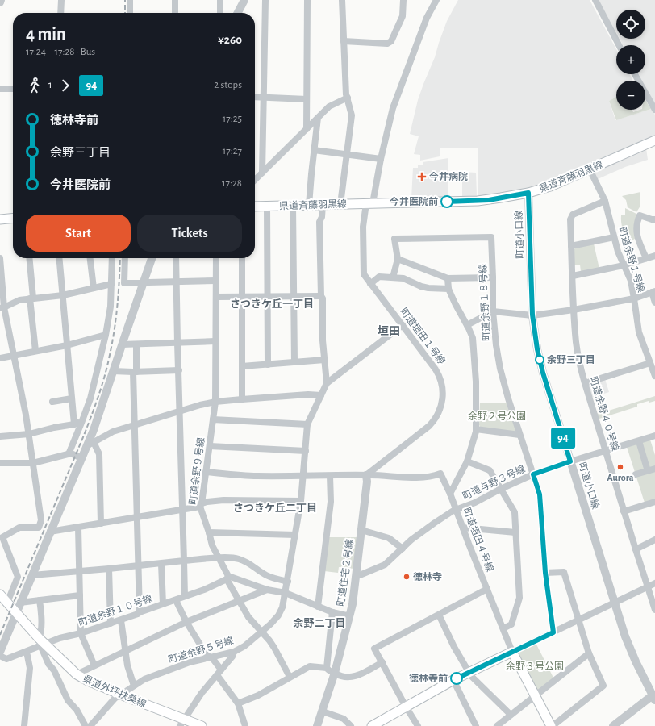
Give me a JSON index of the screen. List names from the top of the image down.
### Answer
{
  "streets": {
    "main road": ["県道斉藤羽黒線", "県道外坪扶桑線"],
    "street": [
      "町道小口線",
      "町道余野１号線",
      "町道余野１８号線",
      "町道垣田１号線",
      "町道余野４０号線",
      "町道余野９号線",
      "町道与野３号線",
      "町道垣田４号線",
      "町道住宅２号線",
      "町道余野１０号線",
      "町道余野５号線"
    ]
  },
  "crossings": [
    ["県道斉藤羽黒線", "町道小口線"],
    ["県道斉藤羽黒線", "町道余野１号線"],
    ["県道斉藤羽黒線", "町道垣田１号線"],
    ["町道小口線", "町道与野３号線"],
    ["町道余野１号線", "町道余野４０号線"],
    ["町道余野１８号線", "町道与野３号線"],
    ["町道垣田１号線", "町道垣田４号線"],
    ["町道垣田１号線", "町道住宅２号線"],
    ["町道余野４０号線", "町道与野３号線"],
    ["町道余野９号線", "町道垣田４号線"],
    ["町道余野９号線", "町道余野１０号線"],
    ["町道余野９号線", "町道余野５号線"],
    ["町道与野３号線", "町道垣田４号線"],
    ["町道与野３号線", "町道住宅２号線"],
    ["町道垣田４号線", "町道住宅２号線"],
    ["町道垣田４号線", "町道余野５号線"],
    ["町道余野１０号線", "県道外坪扶桑線"],
    ["町道余野５号線", "県道外坪扶桑線"]
  ],
  "districts": [
    "さつきケ丘一丁目",
    "垣田",
    "さつきケ丘二丁目",
    "余野二丁目"
  ],
  "parks": ["余野２号公園", "余野３号公園"],
  "places": {
    "health": ["今井病院"],
    "other": [
      "今井医院前",
      "余野三丁目",
      "Aurora",
      "徳林寺",
      "徳林寺前"
    ]
  },
  "lines": ["bus line 94"],
  "page": {
    "on_map": "94",
    "map_buttons": ["+", "−"],
    "heading": ["4 min", "17:24 – 17:28 · Bus", "¥260"],
    "legs": ["1", "94", "2 stops"],
    "list": [
      {
        "name": "徳林寺前",
        "value": "17:25"
      },
      {
        "name": "余野三丁目",
        "value": "17:27"
      },
      {
        "name": "今井医院前",
        "value": "17:28"
      }
    ],
    "buttons": ["Start", "Tickets"]
  }
}
